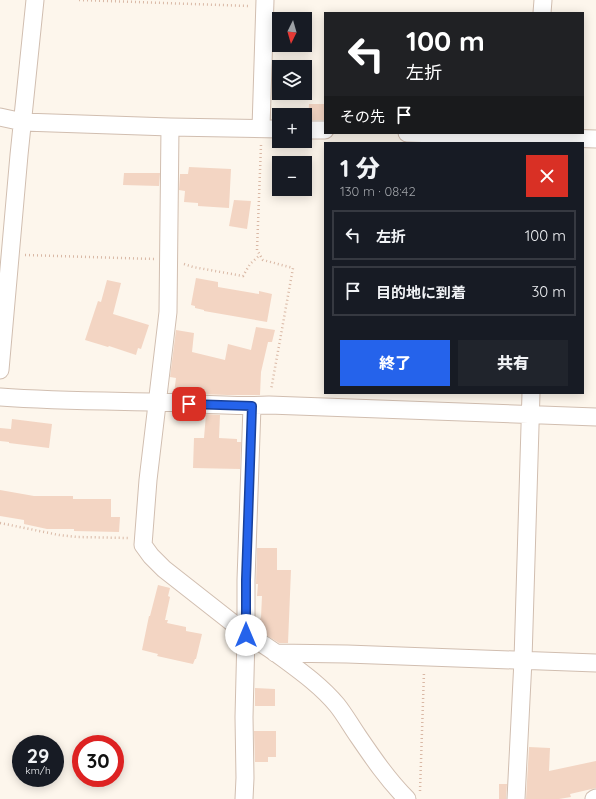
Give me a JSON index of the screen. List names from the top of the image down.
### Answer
{
  "north": "bottom",
  "page": {
    "map_buttons": ["+", "−"],
    "turn": ["100 m", "左折"],
    "then": "その先",
    "heading": ["1 分", "130 m · 08:42"],
    "list": [
      {
        "name": "左折",
        "value": "100 m"
      },
      {
        "name": "目的地に到着",
        "value": "30 m"
      }
    ],
    "buttons": ["終了", "共有"],
    "speed": "29 km/h",
    "limit": "30"
  }
}
